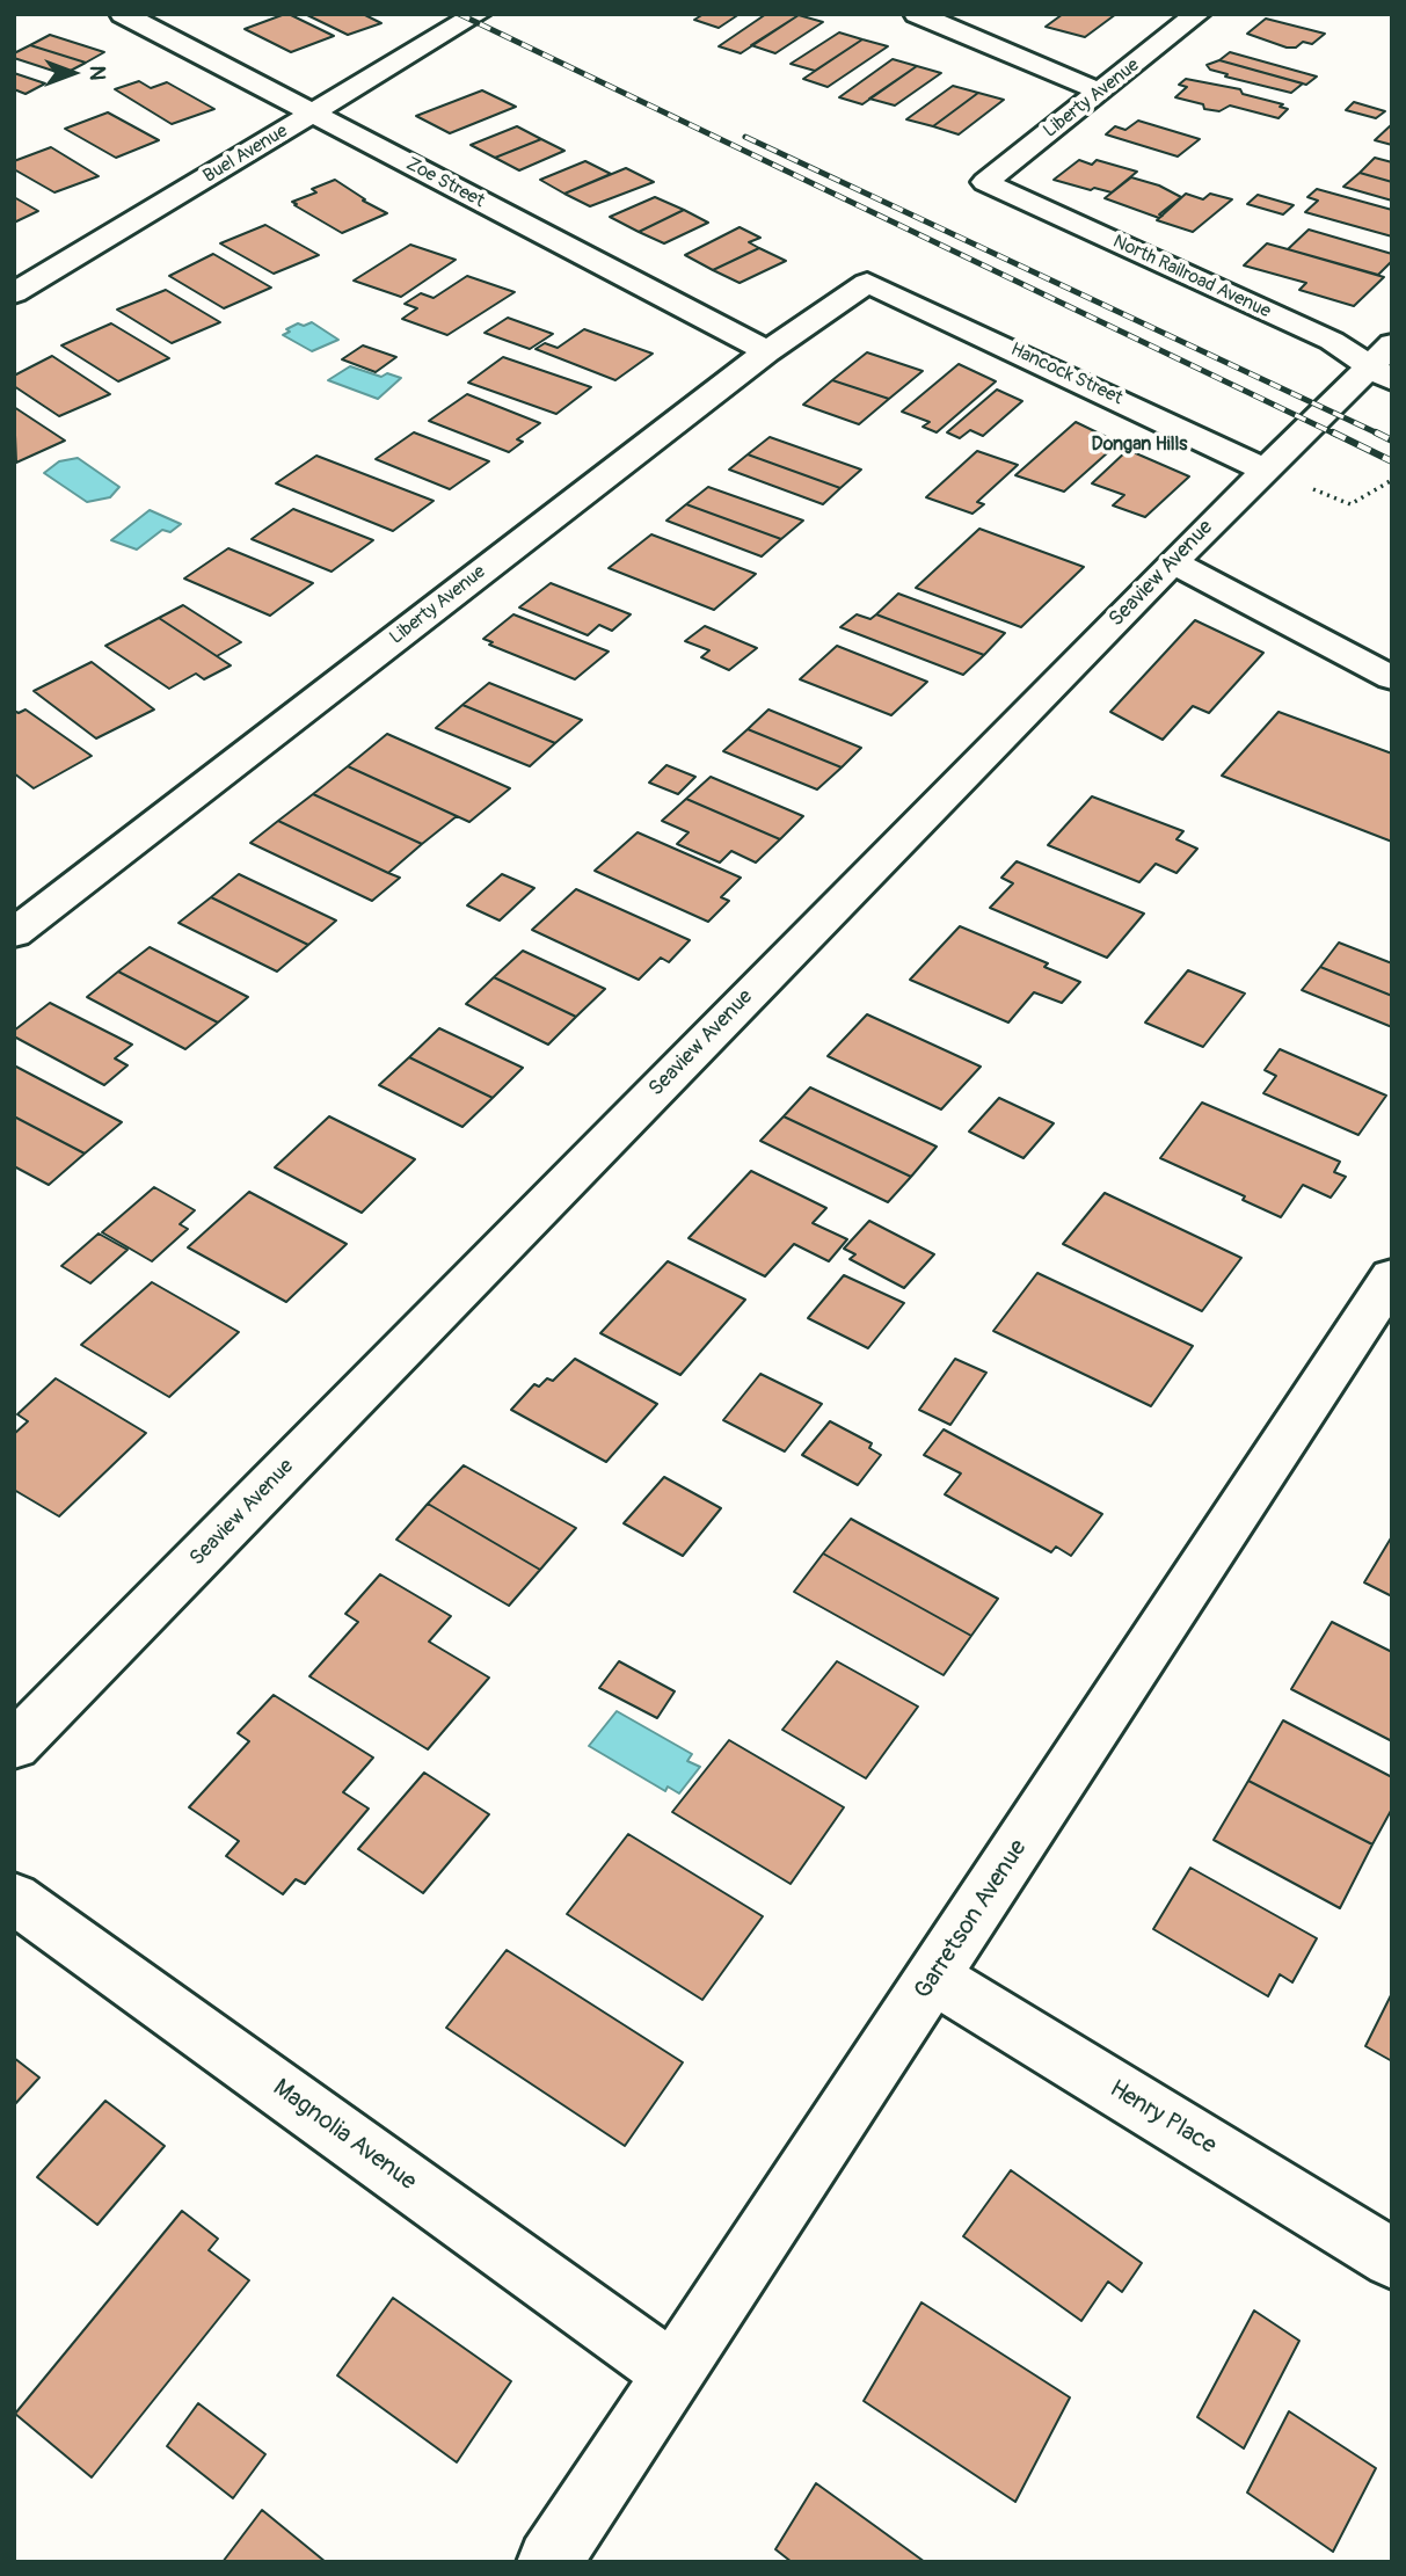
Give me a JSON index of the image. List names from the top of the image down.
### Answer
{
  "streets": {
    "street": [
      "Liberty Avenue",
      "Buel Avenue",
      "Zoe Street",
      "North Railroad Avenue",
      "Hancock Street",
      "Seaview Avenue",
      "Garretson Avenue",
      "Henry Place",
      "Magnolia Avenue"
    ]
  },
  "crossings": [
    ["Liberty Avenue", "Zoe Street"],
    ["Liberty Avenue", "North Railroad Avenue"],
    ["Liberty Avenue", "Hancock Street"],
    ["Buel Avenue", "Zoe Street"],
    ["North Railroad Avenue", "Seaview Avenue"],
    ["Hancock Street", "Seaview Avenue"],
    ["Garretson Avenue", "Henry Place"],
    ["Garretson Avenue", "Magnolia Avenue"]
  ],
  "districts": ["Dongan Hills"],
  "north": "right"
}
